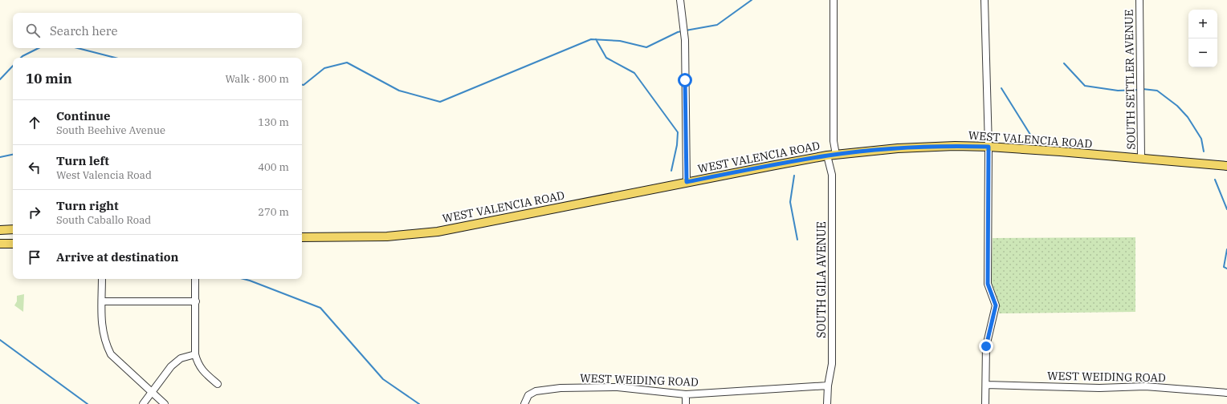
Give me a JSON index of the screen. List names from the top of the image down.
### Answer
{
  "streets": {
    "main road": ["WEST VALENCIA ROAD"],
    "street": ["SOUTH SETTLER AVENUE", "SOUTH GILA AVENUE", "WEST WEIDING ROAD"]
  },
  "crossings": [
    ["SOUTH SETTLER AVENUE", "WEST VALENCIA ROAD"],
    ["WEST VALENCIA ROAD", "SOUTH GILA AVENUE"],
    ["SOUTH GILA AVENUE", "WEST WEIDING ROAD"]
  ],
  "page": {
    "map_buttons": ["+", "−"],
    "search": "Search here",
    "heading": ["10 min", "Walk · 800 m"],
    "list": [
      ["Continue", "South Beehive Avenue", "130 m"],
      ["Turn left", "West Valencia Road", "400 m"],
      ["Turn right", "South Caballo Road", "270 m"],
      "Arrive at destination"
    ]
  }
}
